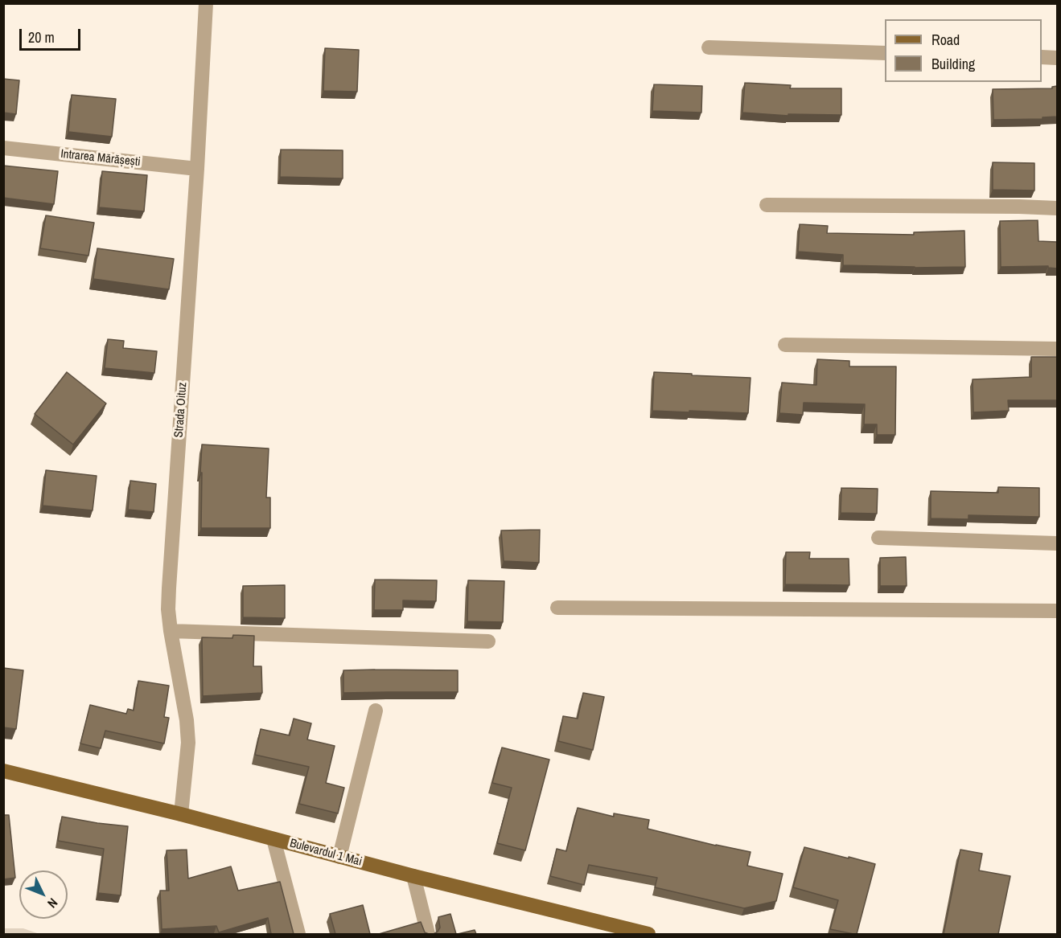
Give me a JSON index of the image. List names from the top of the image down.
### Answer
{
  "streets": {
    "main road": ["Bulevardul 1 Mai"],
    "street": ["Intrarea Mărășești", "Strada Oituz"]
  },
  "crossings": [
    ["Intrarea Mărășești", "Strada Oituz"],
    ["Strada Oituz", "Bulevardul 1 Mai"]
  ],
  "legend": ["Road", "Building"],
  "scale_bar": "20 m",
  "north": "bottom right"
}
